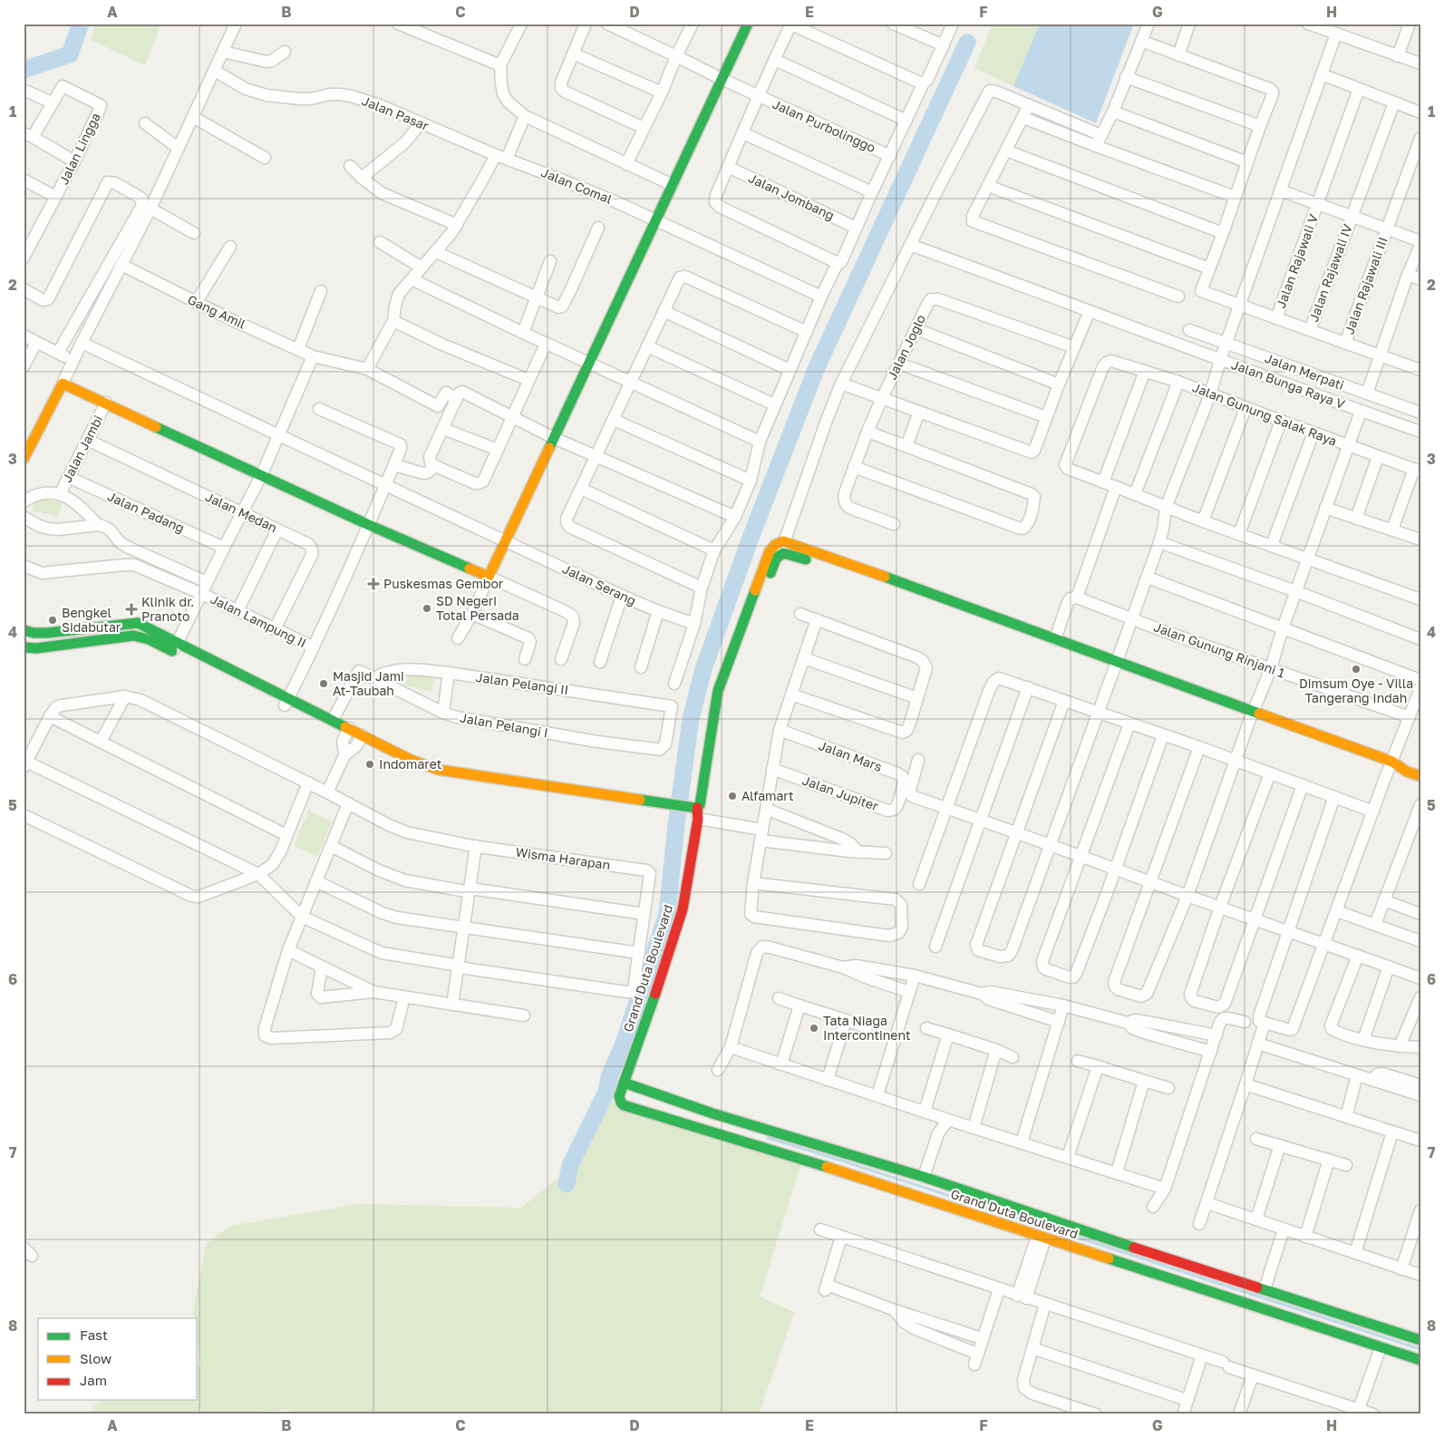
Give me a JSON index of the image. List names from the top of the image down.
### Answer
{
  "streets": {
    "street": [
      "Jalan Pasar",
      "Jalan Purbolinggo",
      "Jalan Lingga",
      "Jalan Comal",
      "Jalan Jombang",
      "Jalan Rajawali V",
      "Jalan Rajawali IV",
      "Jalan Rajawali III",
      "Gang Amil",
      "Jalan Joglo",
      "Jalan Merpati",
      "Jalan Bunga Raya V",
      "Jalan Gunung Salak Raya",
      "Jalan Jambi",
      "Jalan Padang",
      "Jalan Medan",
      "Jalan Serang",
      "Jalan Lampung II",
      "Jalan Gunung Rinjani 1",
      "Jalan Pelangi II",
      "Jalan Pelangi I",
      "Jalan Mars",
      "Jalan Jupiter",
      "Wisma Harapan",
      "Grand Duta Boulevard"
    ]
  },
  "crossings": [
    ["Jalan Pasar", "Jalan Comal"],
    ["Jalan Jambi", "Jalan Padang"],
    ["Jalan Jambi", "Jalan Medan"],
    ["Jalan Medan", "Jalan Lampung II"],
    ["Jalan Pelangi II", "Jalan Pelangi I"],
    ["Jalan Mars", "Jalan Jupiter"]
  ],
  "places": {
    "health": ["Puskesmas Gembor", "Klinik dr. Pranoto"],
    "other": [
      "SD Negeri Total Persada",
      "Bengkel Sidabutar",
      "Dimsum Oye - Villa Tangerang Indah",
      "Masjid Jami At-Taubah",
      "Indomaret",
      "Alfamart",
      "Tata Niaga Intercontinent"
    ]
  },
  "legend": ["Fast", "Slow", "Jam"],
  "grid": {
    "columns": [
      "A",
      "B",
      "C",
      "D",
      "E",
      "F",
      "G",
      "H"
    ],
    "rows": [
      "1",
      "2",
      "3",
      "4",
      "5",
      "6",
      "7",
      "8"
    ]
  }
}
